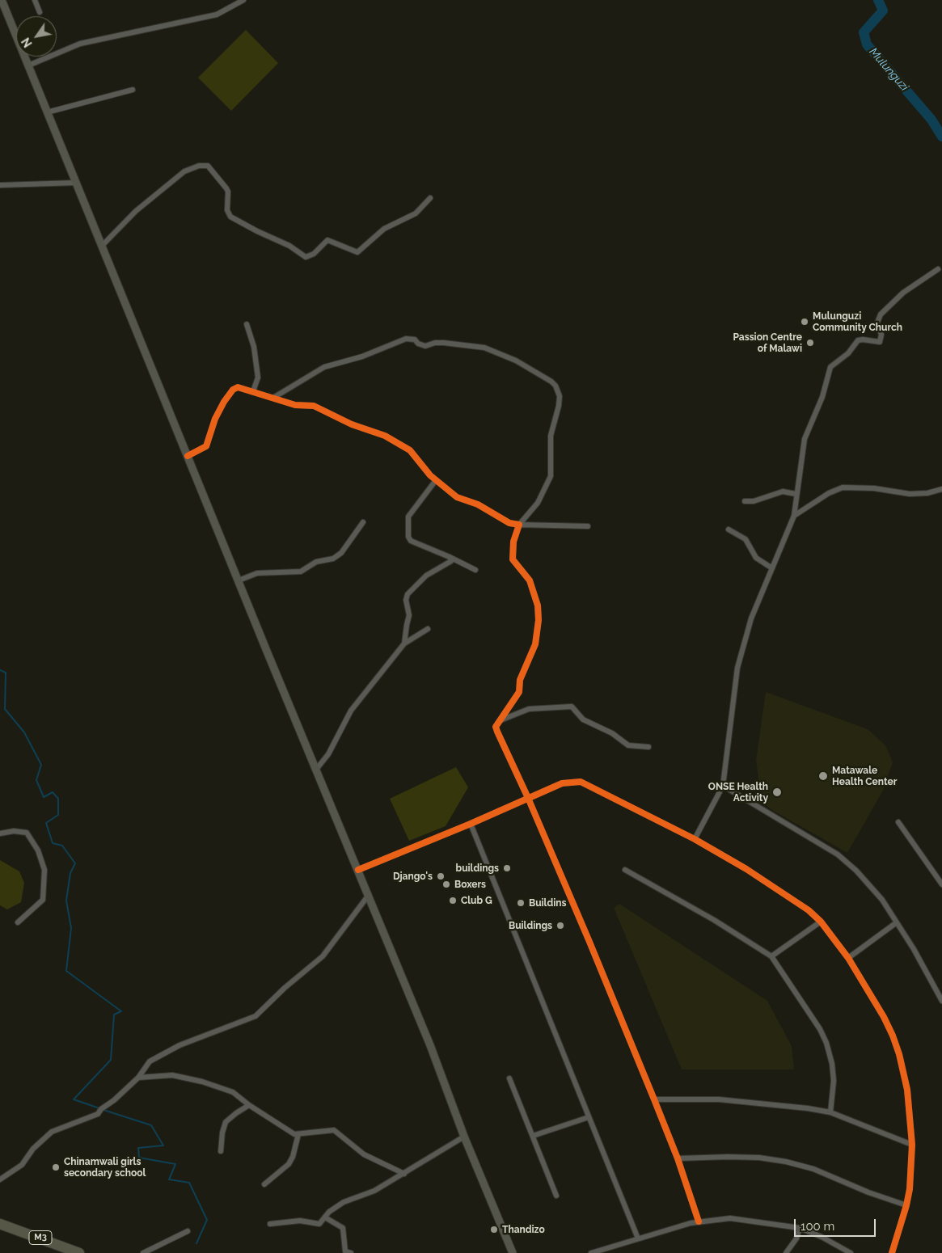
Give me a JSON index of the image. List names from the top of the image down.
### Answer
{
  "streets": {
    "highway": ["M3"]
  },
  "water": ["Mulunguzi"],
  "places": [
    "Mulunguzi Community Church",
    "Passion Centre of Malawi",
    "Matawale Health Center",
    "ONSE Health Activity",
    "buildings",
    "Django's",
    "Boxers",
    "Club G",
    "Buildins",
    "Buildings",
    "Chinamwali girls secondary school",
    "Thandizo"
  ],
  "scale_bar": "100 m",
  "north": "bottom left"
}
